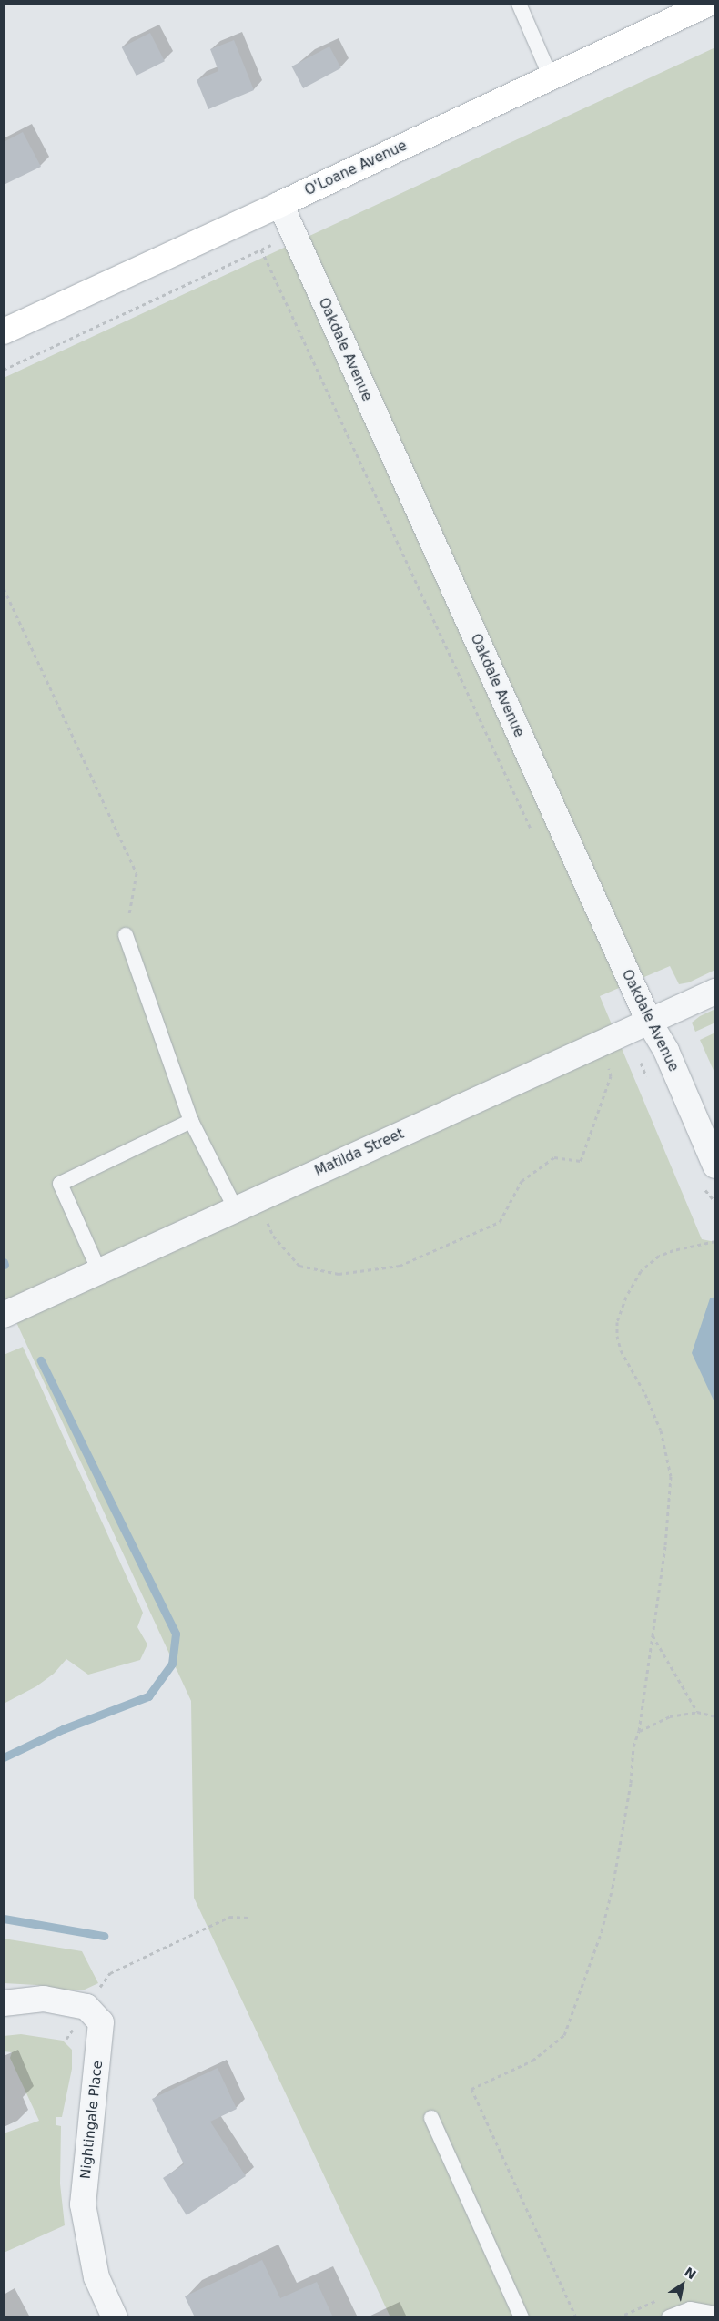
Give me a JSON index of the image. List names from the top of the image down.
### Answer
{
  "streets": {
    "main road": ["O'Loane Avenue"],
    "street": ["Oakdale Avenue", "Matilda Street", "Nightingale Place"]
  },
  "crossings": [
    ["O'Loane Avenue", "Oakdale Avenue"],
    ["Oakdale Avenue", "Matilda Street"]
  ],
  "north": "top right"
}
